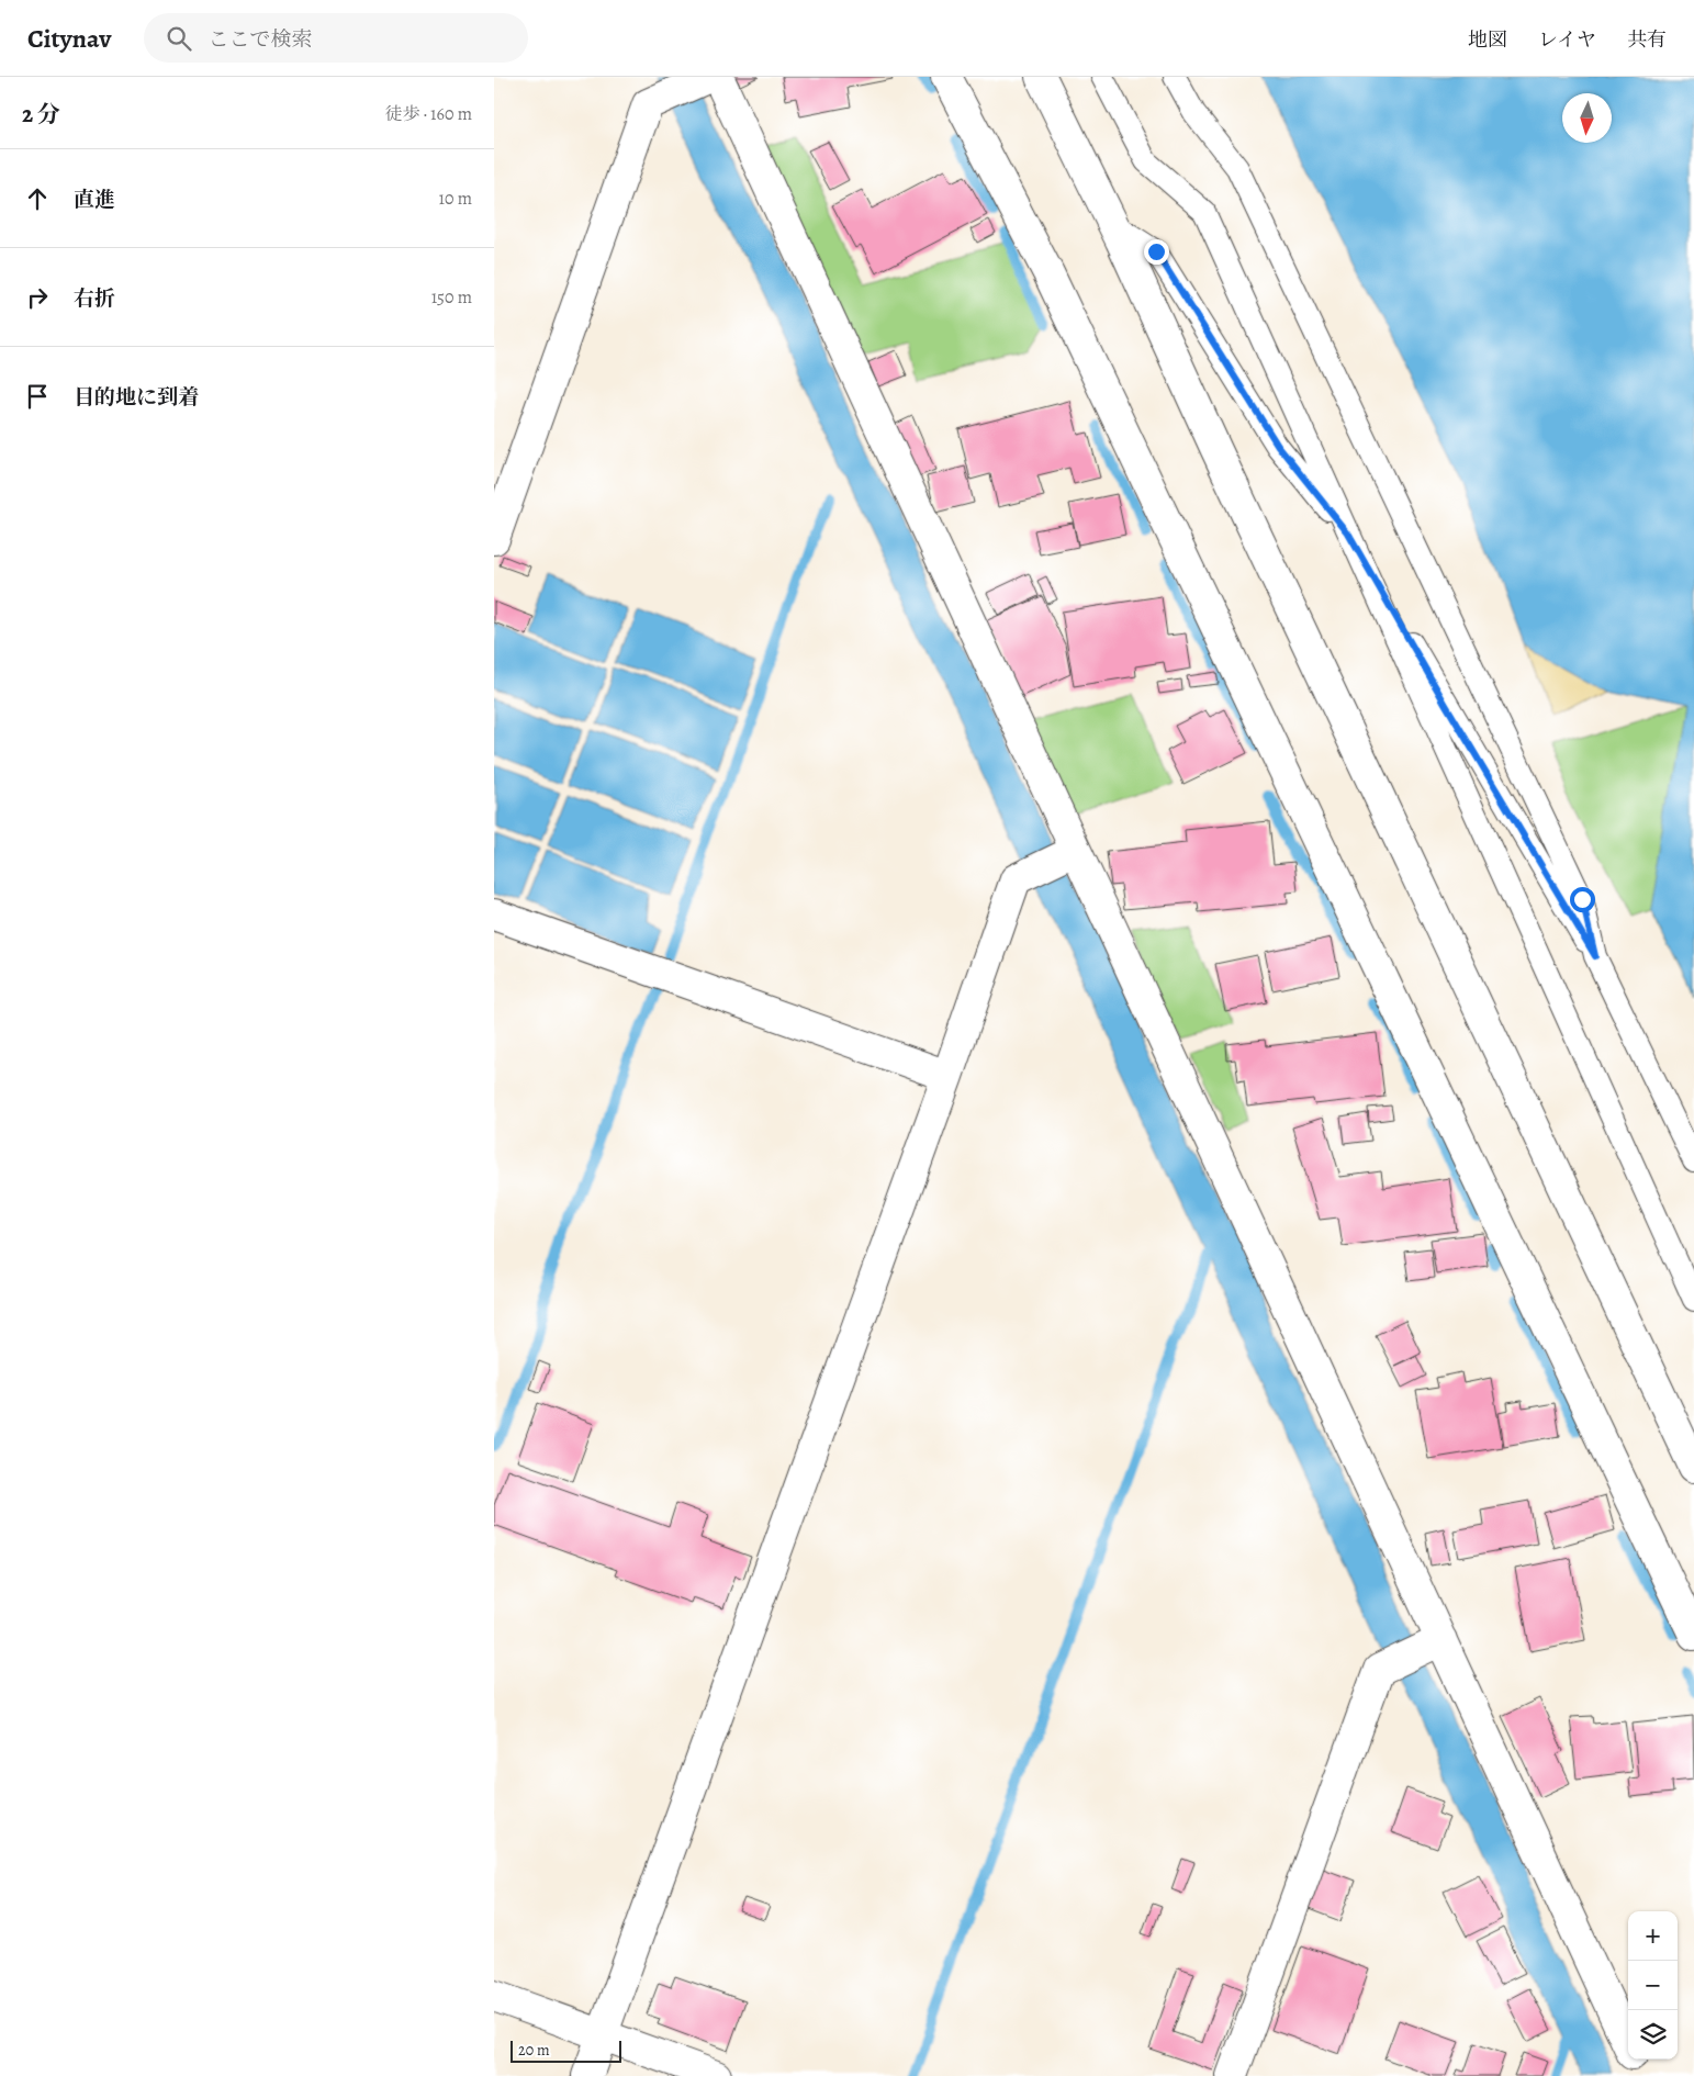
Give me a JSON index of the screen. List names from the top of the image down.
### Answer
{
  "scale_bar": "20 m",
  "north": "bottom",
  "page": {
    "header": "Citynav",
    "search": "ここで検索",
    "nav": ["地図", "レイヤ", "共有"],
    "heading": ["2 分", "徒歩 · 160 m"],
    "list": [
      ["直進", "10 m"],
      ["右折", "150 m"],
      "目的地に到着"
    ],
    "map_buttons": ["+", "−"],
    "scale": "20 m"
  }
}
